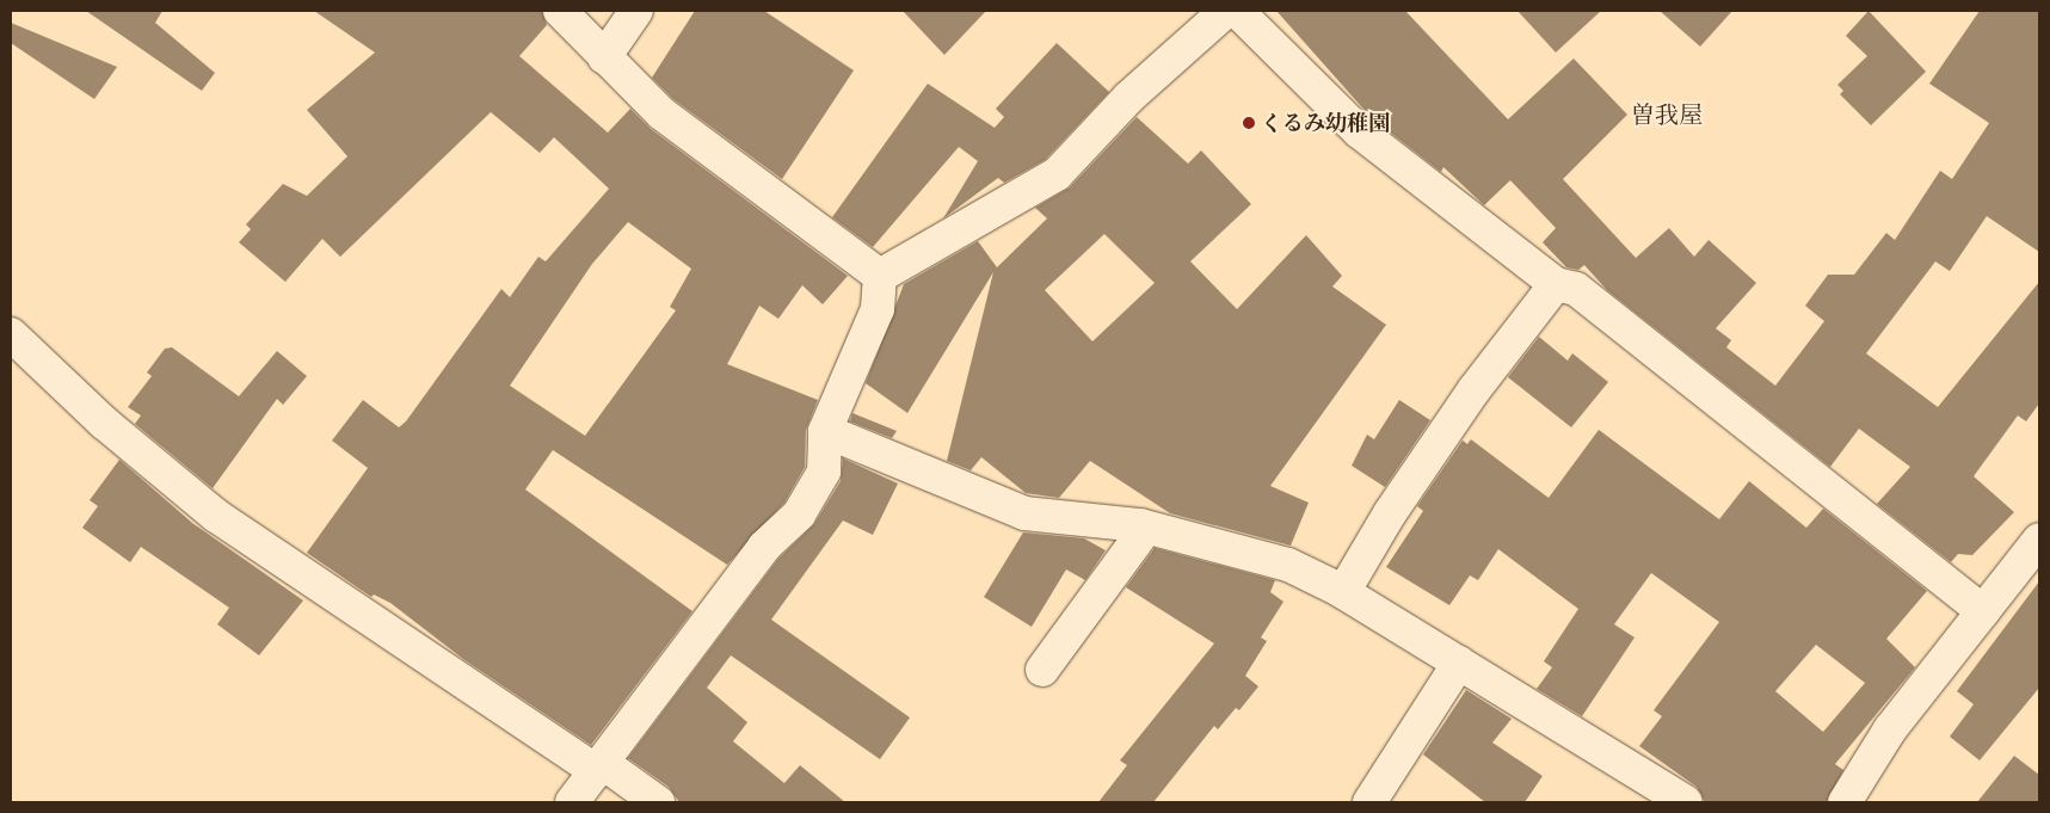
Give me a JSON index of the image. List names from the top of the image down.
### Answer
{
  "districts": ["曽我屋"],
  "places": ["くるみ幼稚園"]
}
